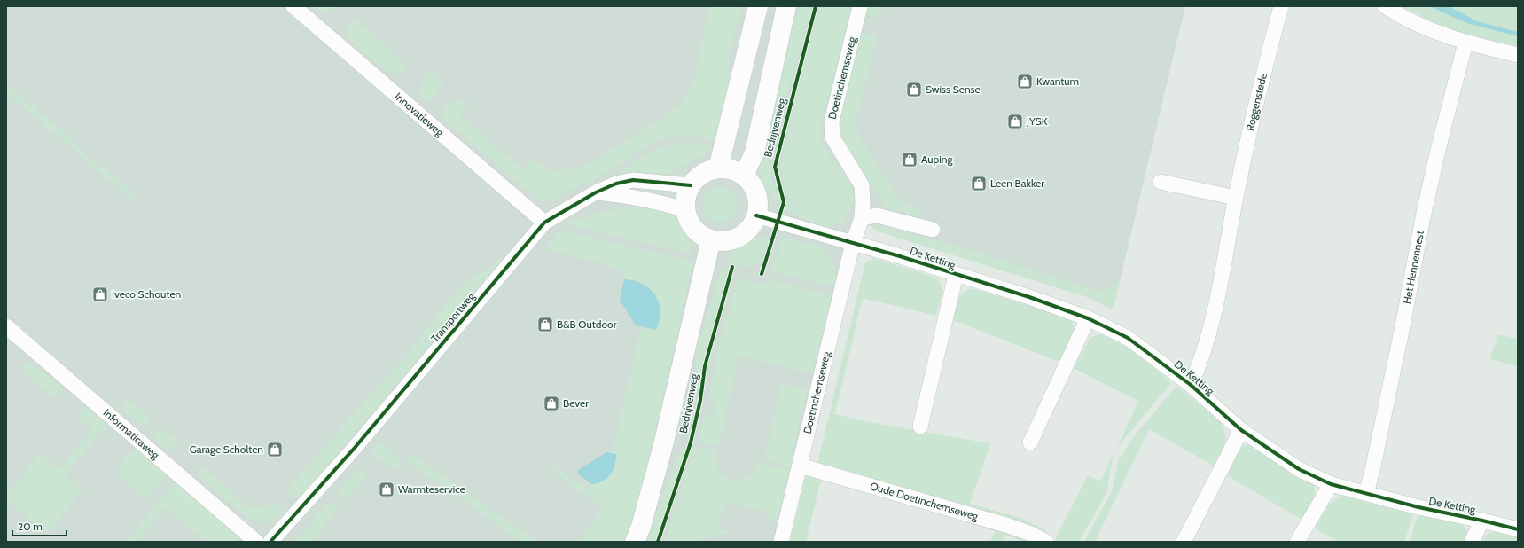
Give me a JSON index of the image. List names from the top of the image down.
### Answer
{
  "streets": {
    "main road": ["Bedrijvenweg"],
    "street": [
      "Doetinchemseweg",
      "Roggenstede",
      "Innovatieweg",
      "De Ketting",
      "Het Hennennest",
      "Transportweg",
      "Informaticaweg",
      "Oude Doetinchemseweg"
    ]
  },
  "crossings": [
    ["Doetinchemseweg", "De Ketting"],
    ["Doetinchemseweg", "Oude Doetinchemseweg"],
    ["Roggenstede", "De Ketting"],
    ["Innovatieweg", "Transportweg"],
    ["Bedrijvenweg", "Transportweg"],
    ["De Ketting", "Het Hennennest"]
  ],
  "places": {
    "shop": [
      "Kwantum",
      "Swiss Sense",
      "JYSK",
      "Auping",
      "Leen Bakker",
      "Iveco Schouten",
      "B&B Outdoor",
      "Bever",
      "Garage Scholten",
      "Warmteservice"
    ]
  },
  "scale_bar": "20 m"
}
